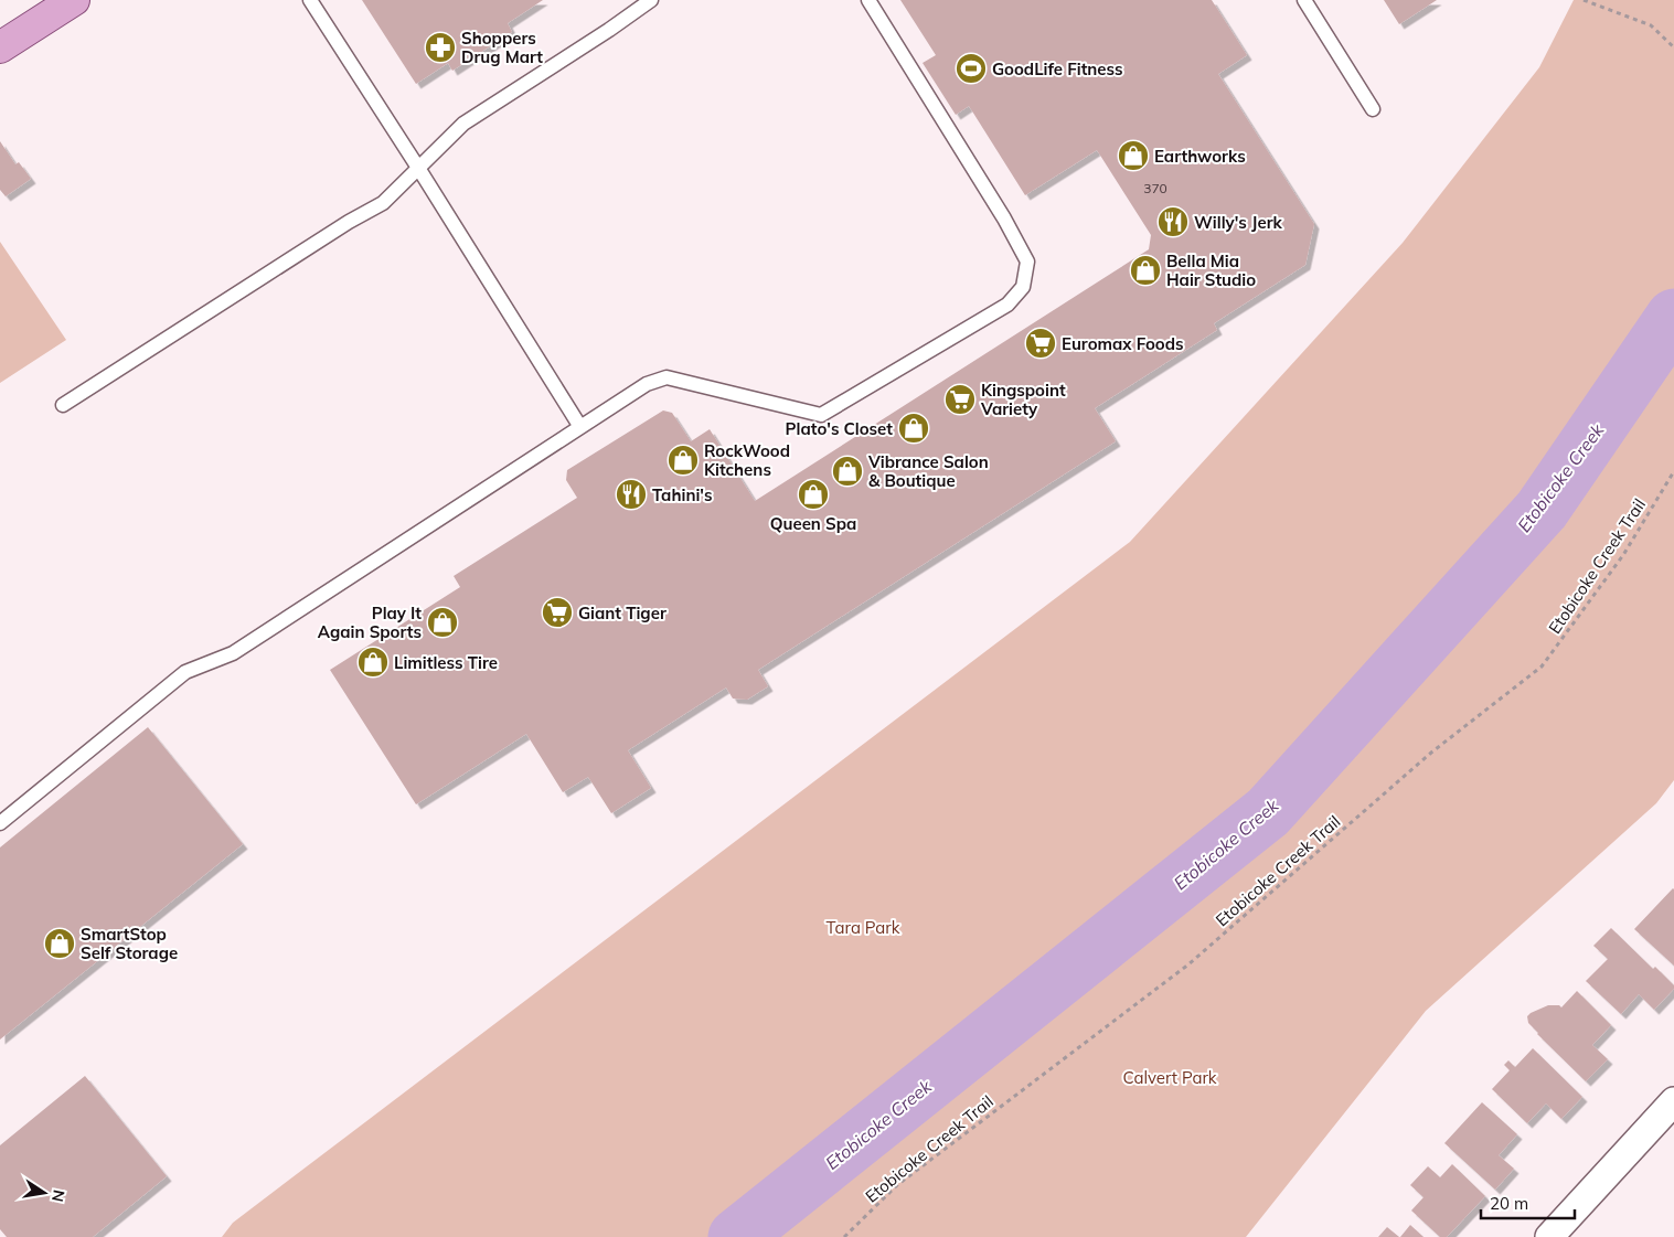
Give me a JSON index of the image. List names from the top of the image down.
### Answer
{
  "streets": {
    "path": ["Etobicoke Creek Trail"]
  },
  "water": ["Etobicoke Creek"],
  "parks": ["Tara Park", "Calvert Park"],
  "places": {
    "pharmacy": ["Shoppers Drug Mart"],
    "sports": ["GoodLife Fitness"],
    "shop": [
      "Earthworks",
      "Bella Mia Hair Studio",
      "Plato's Closet",
      "RockWood Kitchens",
      "Vibrance Salon & Boutique",
      "Queen Spa",
      "Play It Again Sports",
      "Limitless Tire",
      "SmartStop Self Storage"
    ],
    "restaurant": ["Willy's Jerk", "Tahini's"],
    "supermarket": ["Euromax Foods", "Kingspoint Variety", "Giant Tiger"]
  },
  "house_numbers": ["370"],
  "scale_bar": "20 m",
  "north": "right"
}
